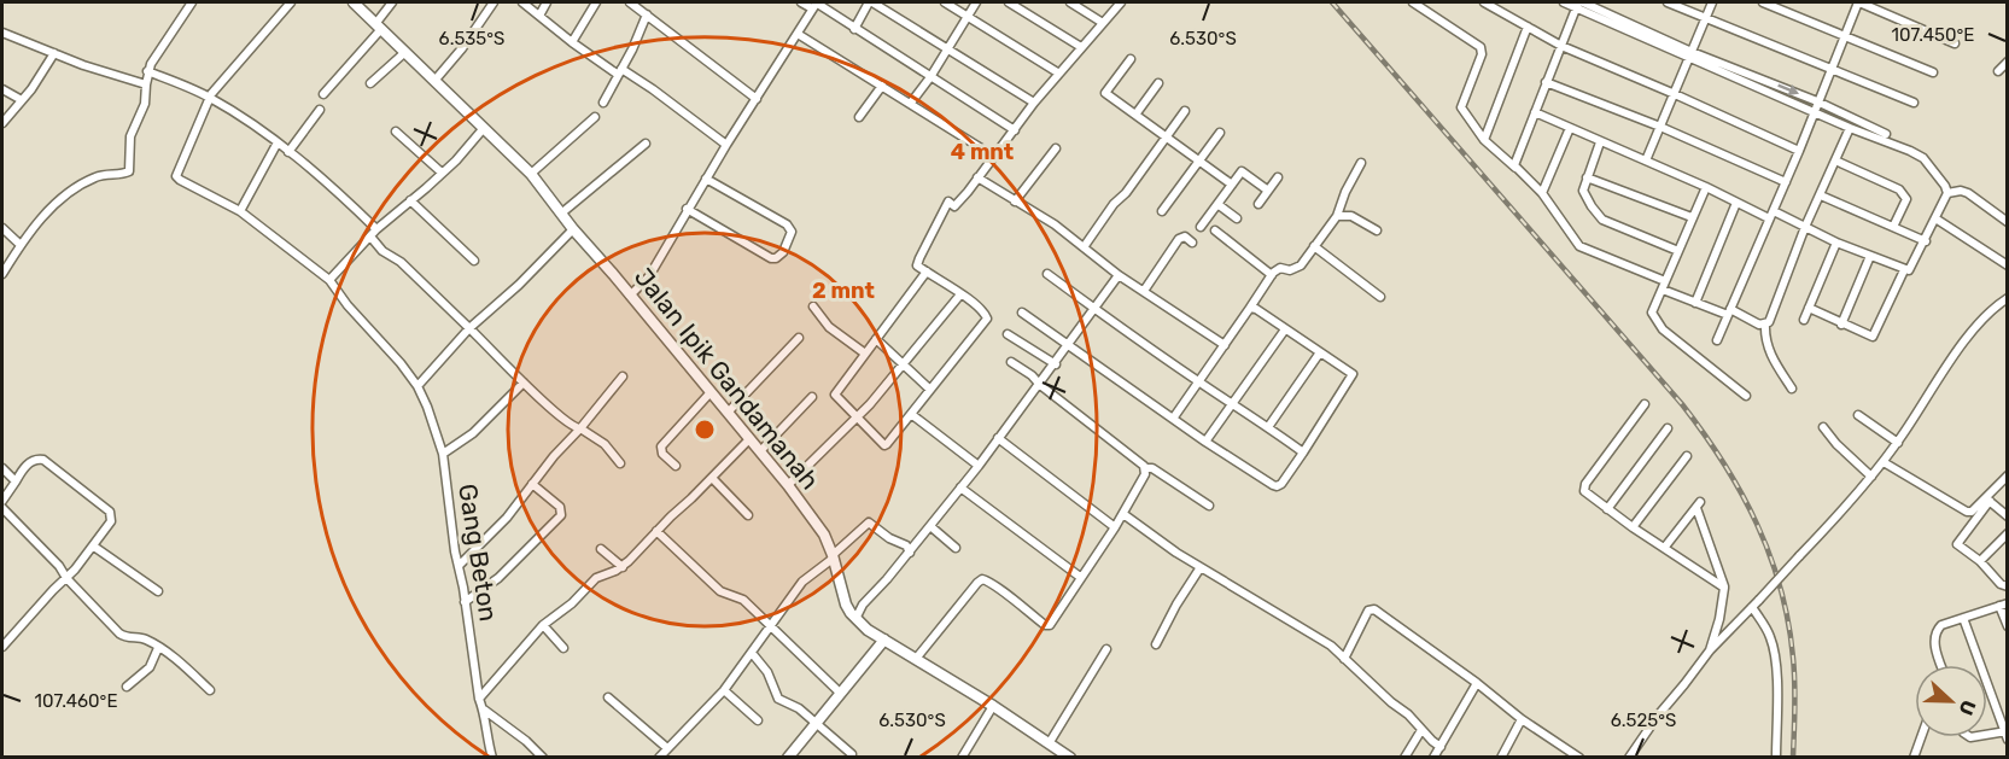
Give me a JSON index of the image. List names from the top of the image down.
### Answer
{
  "streets": {
    "street": ["Jalan Ipik Gandamanah", "Gang Beton"]
  },
  "north": "right",
  "coordinates": [
    "107.450°E",
    "6.535°S",
    "6.530°S",
    "107.460°E",
    "6.525°S"
  ],
  "rings": ["4 mnt", "2 mnt"]
}
